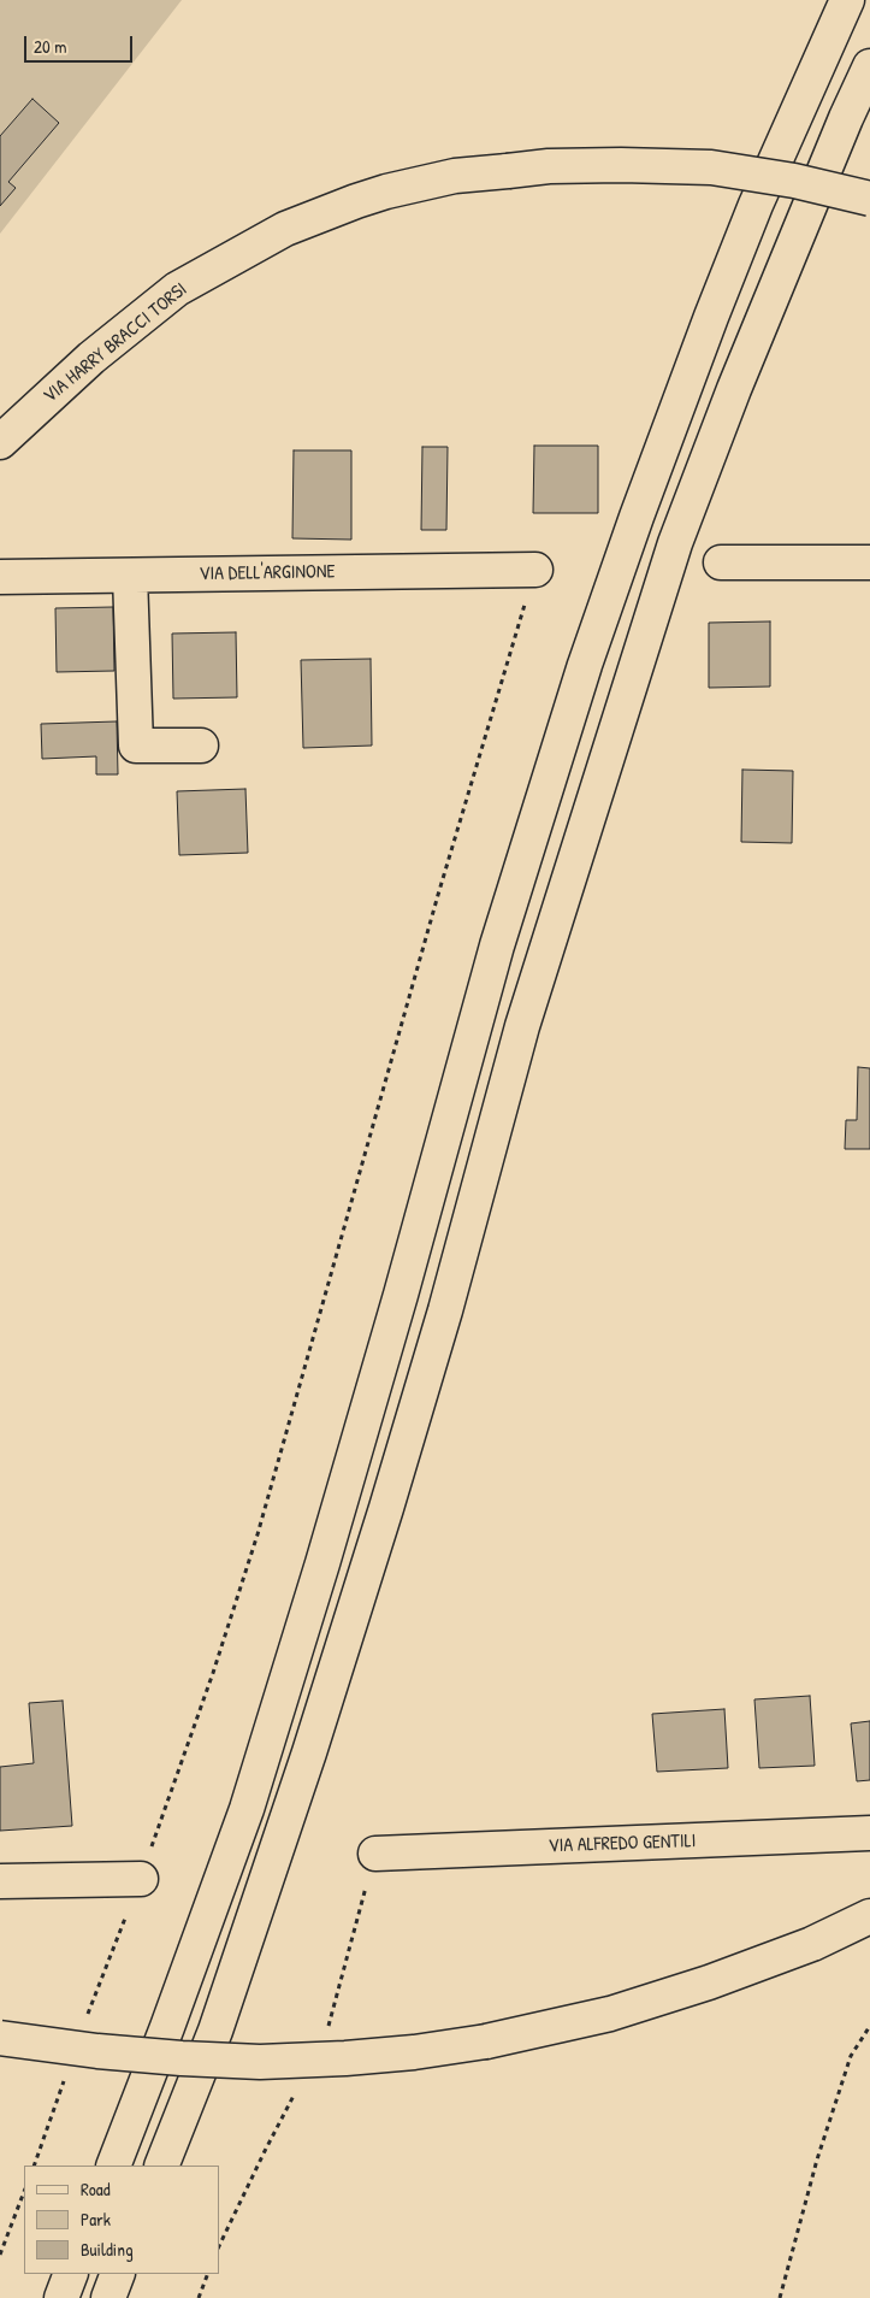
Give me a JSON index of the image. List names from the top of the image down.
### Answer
{
  "streets": {
    "main road": ["VIA HARRY BRACCI TORSI", "VIA DELL'ARGINONE", "VIA ALFREDO GENTILI"]
  },
  "legend": ["Road", "Park", "Building"],
  "scale_bar": "20 m"
}
